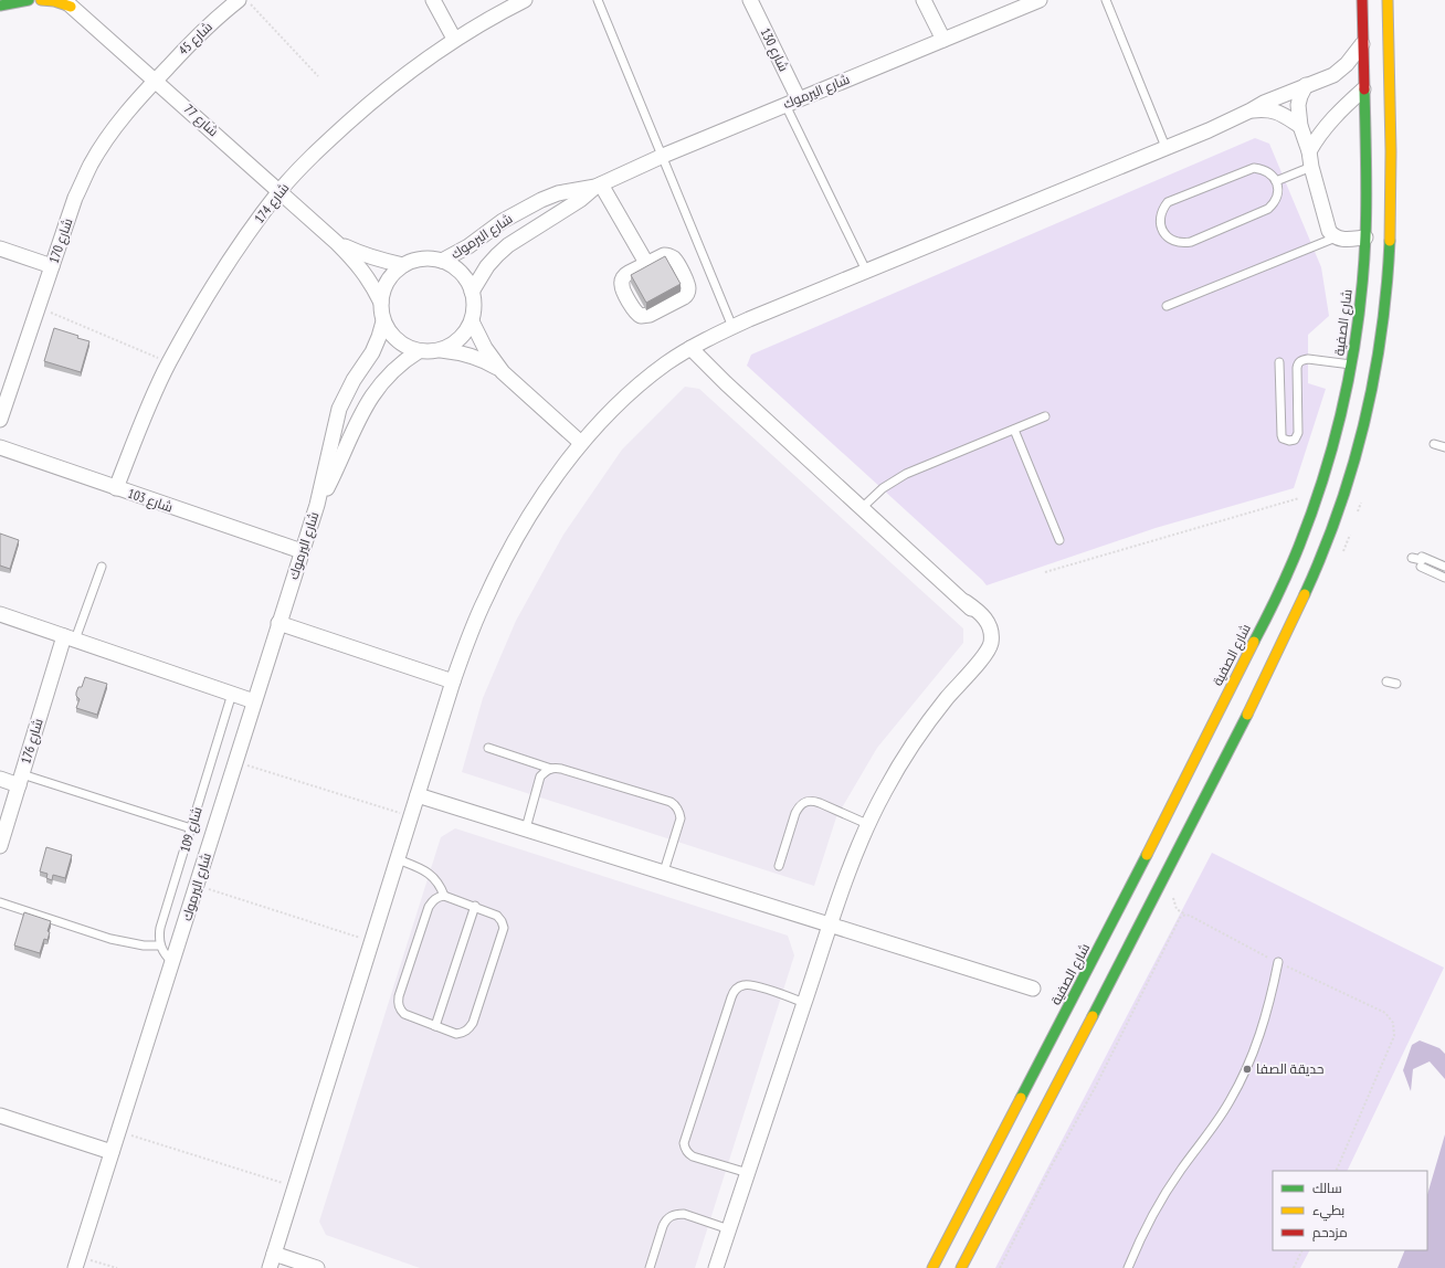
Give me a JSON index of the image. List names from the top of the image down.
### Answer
{
  "streets": {
    "main road": ["شارع الصفية"],
    "street": [
      "شارع 45",
      "شارع 130",
      "شارع اليرموك",
      "شارع 77",
      "شارع 174",
      "شارع 170",
      "شارع 103",
      "شارع 176"
    ],
    "lane": ["شارع 109"]
  },
  "crossings": [
    ["شارع 45", "شارع 77"],
    ["شارع 45", "شارع 170"],
    ["شارع 130", "شارع اليرموك"],
    ["شارع اليرموك", "شارع 77"],
    ["شارع اليرموك", "شارع 103"],
    ["شارع 77", "شارع 174"],
    ["شارع 77", "شارع 170"],
    ["شارع 174", "شارع 103"]
  ],
  "places": ["حديقة الصفا"],
  "legend": ["سالك", "بطيء", "مزدحم"]
}
